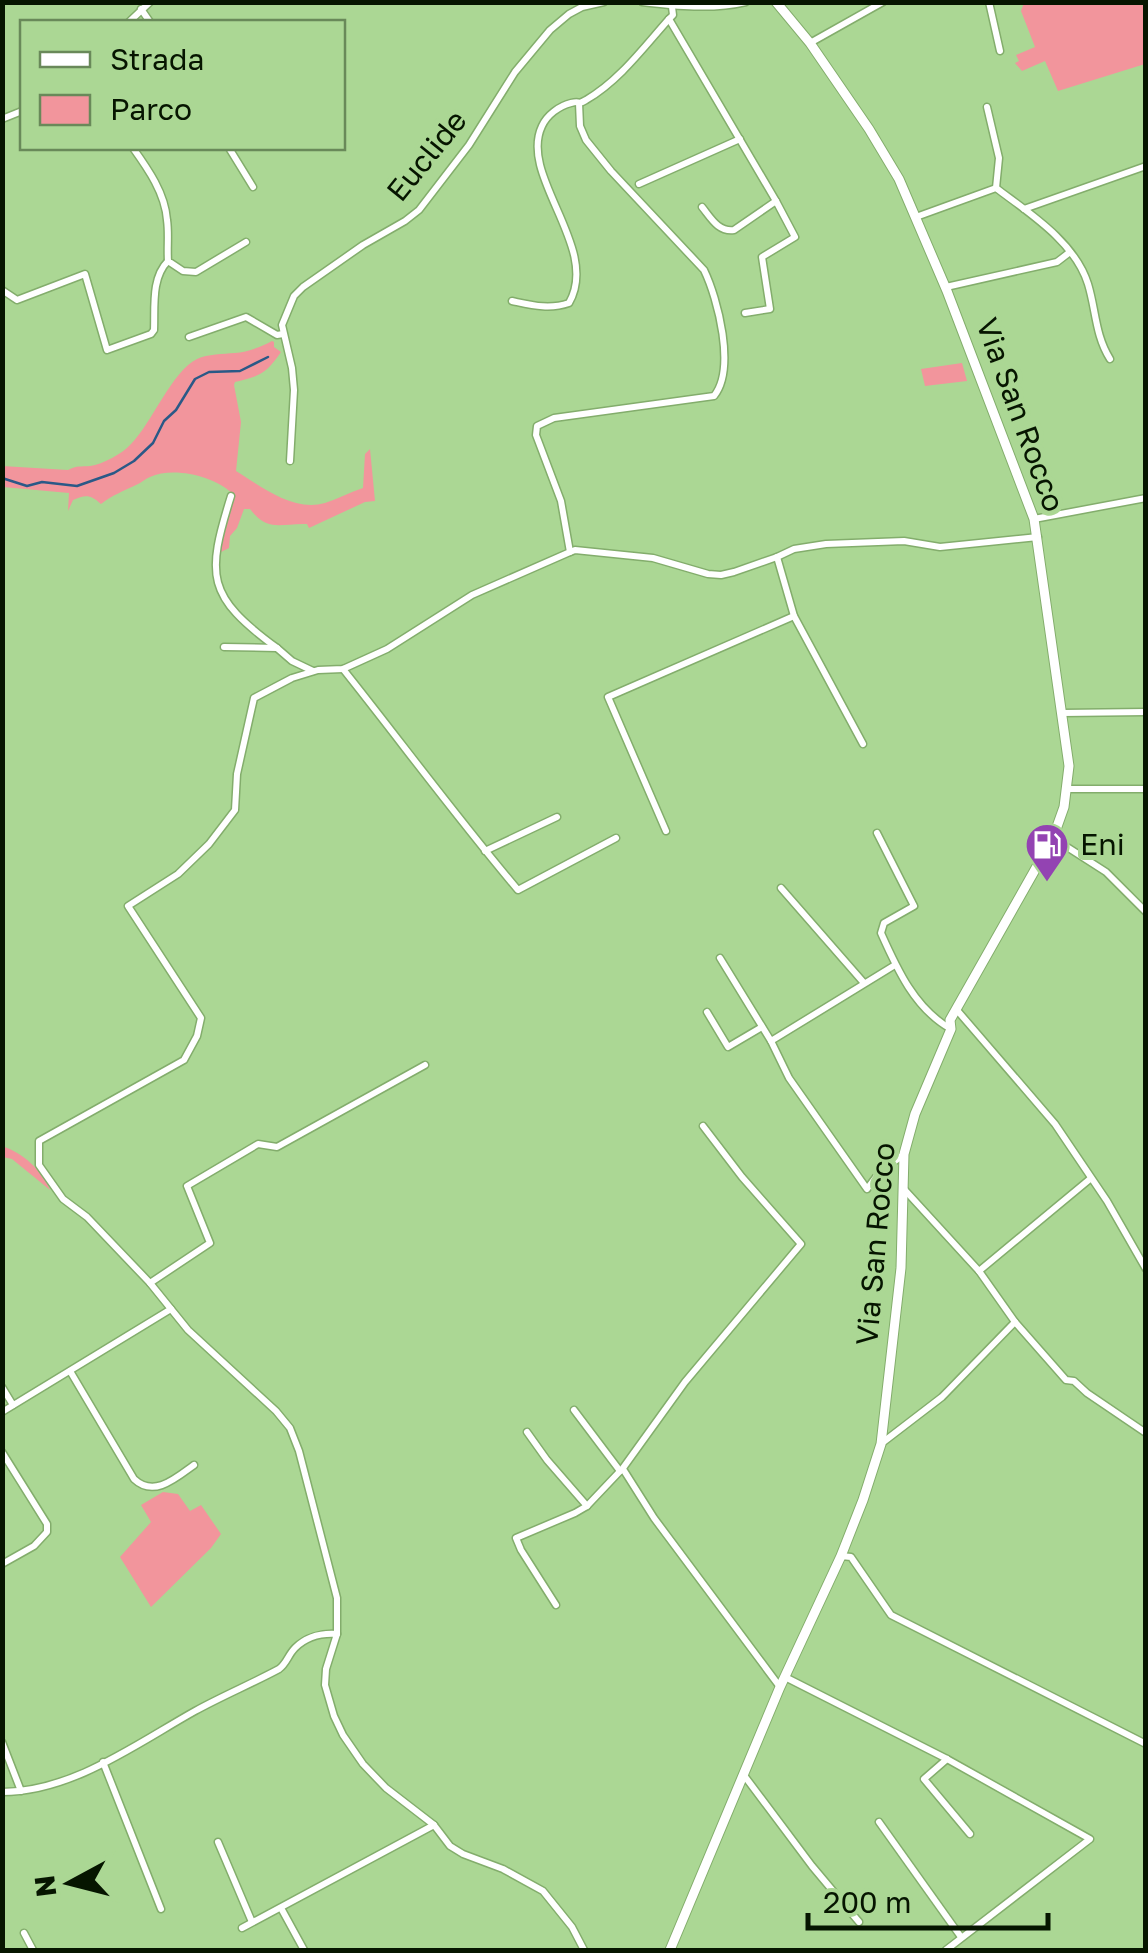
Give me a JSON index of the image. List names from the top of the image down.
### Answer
{
  "streets": {
    "street": ["Euclide", "Via San Rocco"]
  },
  "places": {
    "fuel station": ["Eni"]
  },
  "legend": ["Strada", "Parco"],
  "scale_bar": "200 m",
  "north": "left"
}
